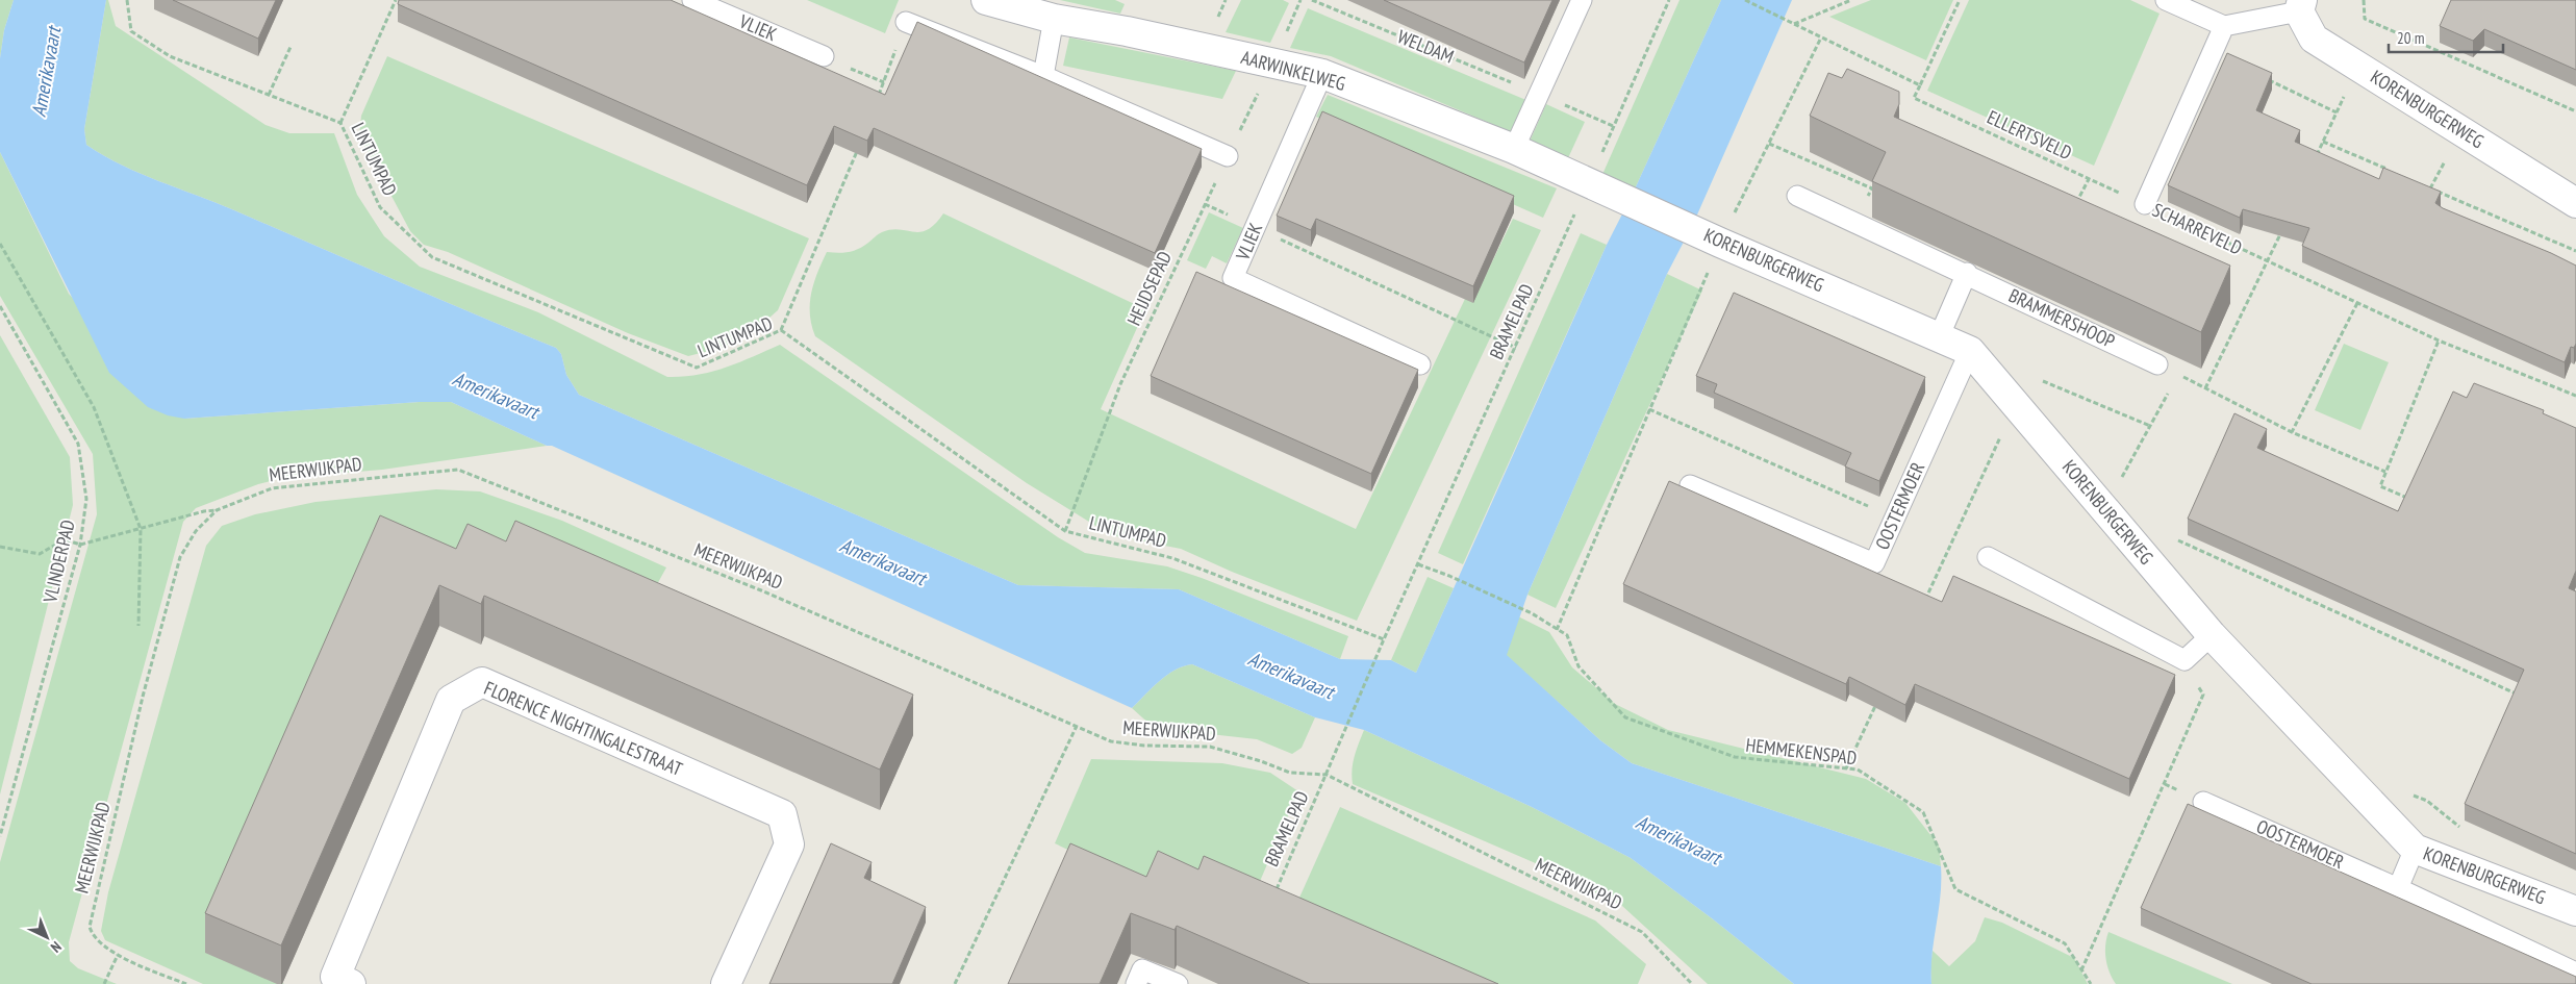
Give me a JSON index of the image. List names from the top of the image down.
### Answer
{
  "streets": {
    "street": ["AARWINKELWEG", "KORENBURGERWEG", "FLORENCE NIGHTINGALESTRAAT"],
    "lane": [
      "VLIEK",
      "SCHARREVELD",
      "BRAMMERSHOOP",
      "OOSTERMOER"
    ],
    "path": [
      "WELDAM",
      "ELLERTSVELD",
      "LINTUMPAD",
      "HEIJDSEPAD",
      "BRAMELPAD",
      "MEERWIJKPAD",
      "VLINDERPAD",
      "HEMMEKENSPAD"
    ]
  },
  "crossings": [
    ["VLIEK", "AARWINKELWEG"],
    ["WELDAM", "BRAMELPAD"],
    ["AARWINKELWEG", "KORENBURGERWEG"],
    ["AARWINKELWEG", "HEIJDSEPAD"],
    ["AARWINKELWEG", "BRAMELPAD"],
    ["KORENBURGERWEG", "BRAMELPAD"],
    ["KORENBURGERWEG", "OOSTERMOER"],
    ["ELLERTSVELD", "SCHARREVELD"],
    ["LINTUMPAD", "HEIJDSEPAD"],
    ["LINTUMPAD", "BRAMELPAD"],
    ["BRAMELPAD", "MEERWIJKPAD"],
    ["BRAMELPAD", "HEMMEKENSPAD"]
  ],
  "water": ["Amerikavaart"],
  "scale_bar": "20 m",
  "north": "bottom right"
}
